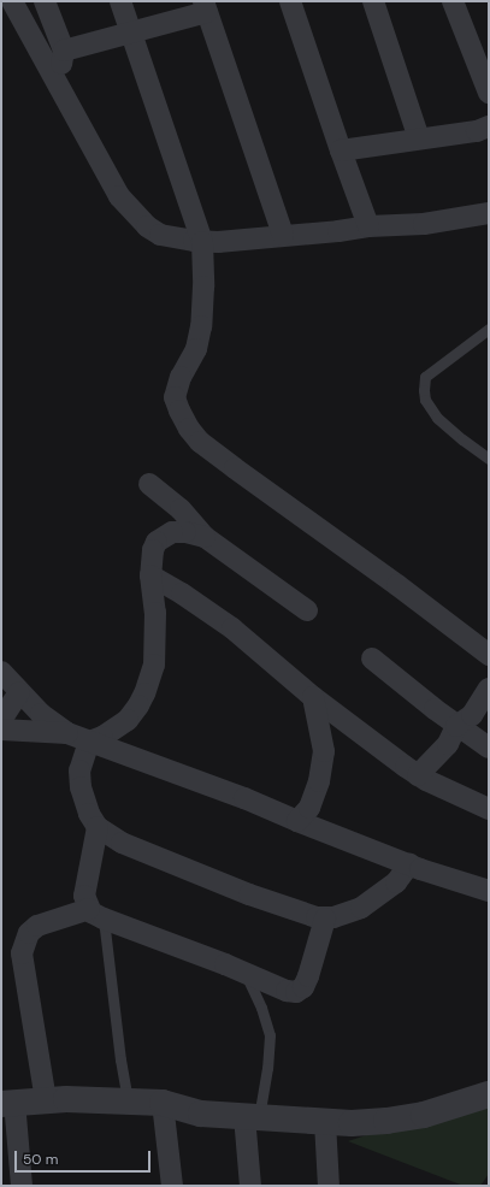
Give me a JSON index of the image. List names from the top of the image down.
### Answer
{
  "scale_bar": "50 m"
}
